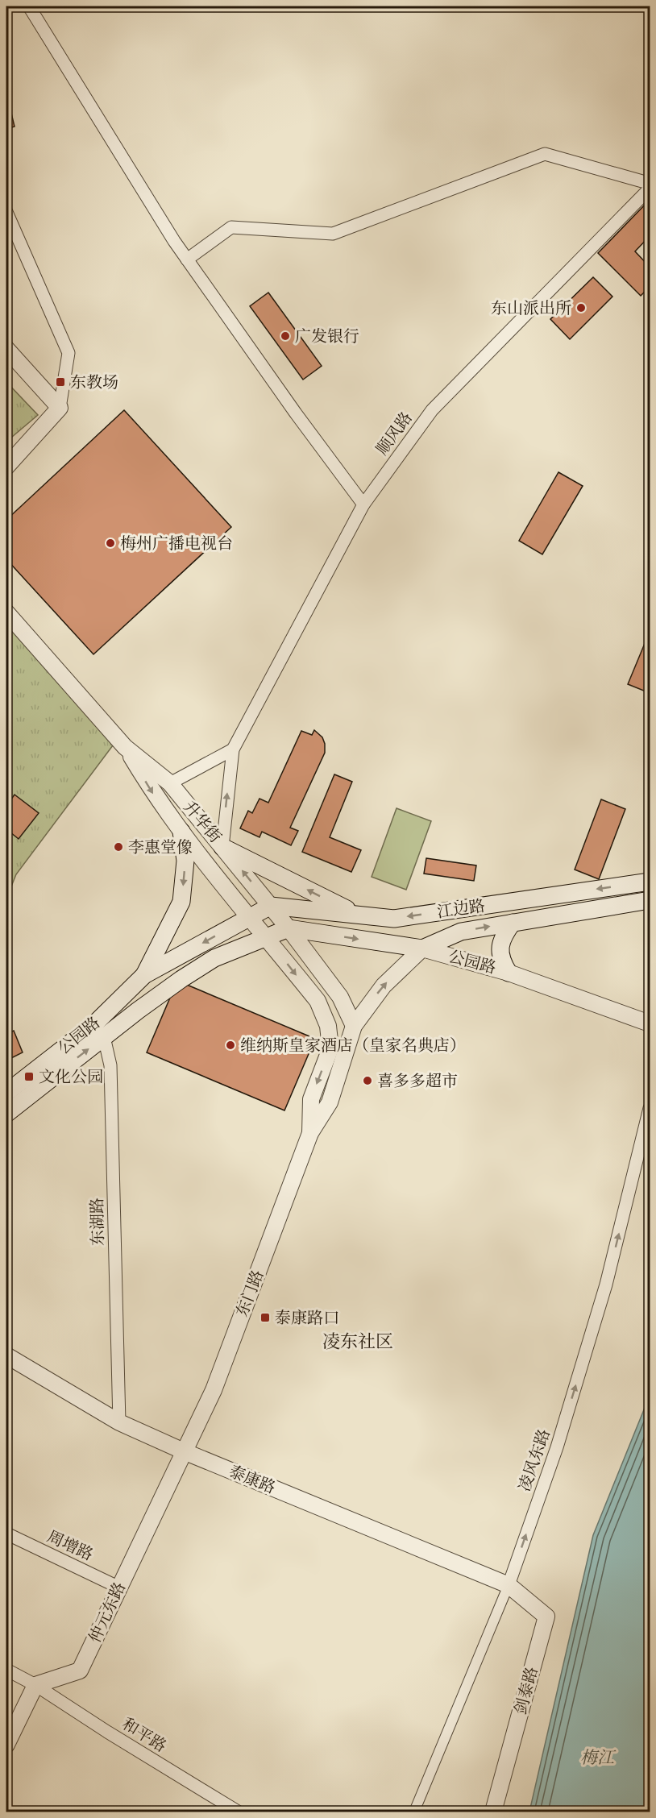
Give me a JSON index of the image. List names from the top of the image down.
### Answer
{
  "streets": {
    "main road": ["江边路", "公园路"],
    "street": [
      "顺风路",
      "升华街",
      "东湖路",
      "东门路",
      "凌风东路",
      "泰康路",
      "周增路",
      "仲元东路",
      "剑泰路",
      "和平路"
    ]
  },
  "crossings": [
    ["顺风路", "升华街"],
    ["升华街", "江边路"],
    ["升华街", "公园路"],
    ["升华街", "东门路"],
    ["江边路", "公园路"],
    ["江边路", "东门路"],
    ["公园路", "东湖路"],
    ["公园路", "东门路"],
    ["东湖路", "泰康路"],
    ["东门路", "泰康路"],
    ["东门路", "仲元东路"],
    ["凌风东路", "泰康路"],
    ["凌风东路", "剑泰路"],
    ["泰康路", "仲元东路"],
    ["泰康路", "剑泰路"],
    ["周增路", "仲元东路"],
    ["仲元东路", "和平路"]
  ],
  "one_way": ["凌风东路"],
  "districts": ["凌东社区"],
  "water": ["梅江"],
  "places": {
    "other": [
      "东山派出所",
      "广发银行",
      "梅州广播电视台",
      "李惠堂像",
      "维纳斯皇家酒店（皇家名典店）",
      "喜多多超市"
    ],
    "transit": ["东教场", "文化公园", "泰康路口"]
  }
}
